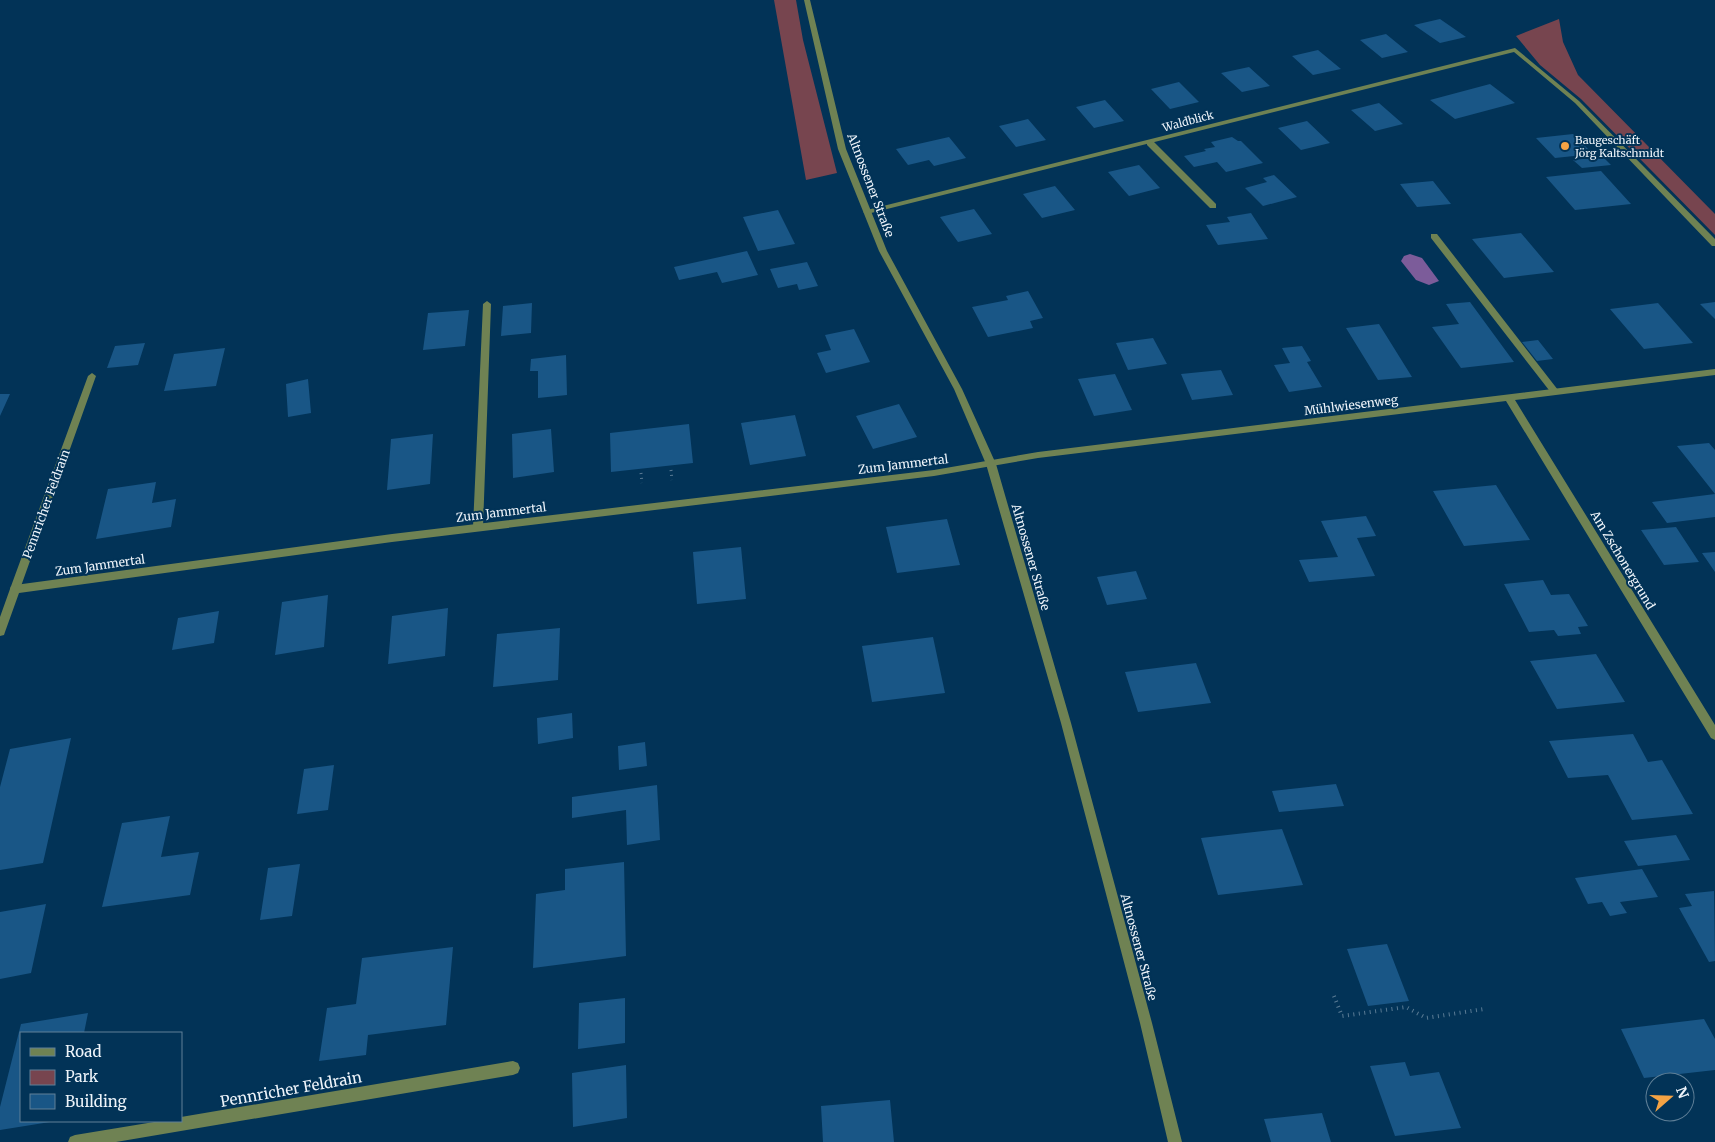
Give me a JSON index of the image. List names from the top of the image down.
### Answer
{
  "streets": {
    "street": [
      "Waldblick",
      "Altnossener Straße",
      "Mühlwiesenweg",
      "Zum Jammertal",
      "Pennricher Feldrain",
      "Am Zschonergrund"
    ]
  },
  "crossings": [
    ["Waldblick", "Altnossener Straße"],
    ["Altnossener Straße", "Mühlwiesenweg"],
    ["Altnossener Straße", "Zum Jammertal"],
    ["Mühlwiesenweg", "Zum Jammertal"],
    ["Mühlwiesenweg", "Am Zschonergrund"],
    ["Zum Jammertal", "Pennricher Feldrain"]
  ],
  "places": ["Baugeschäft Jörg Kaltschmidt"],
  "legend": ["Road", "Park", "Building"],
  "north": "right"
}
